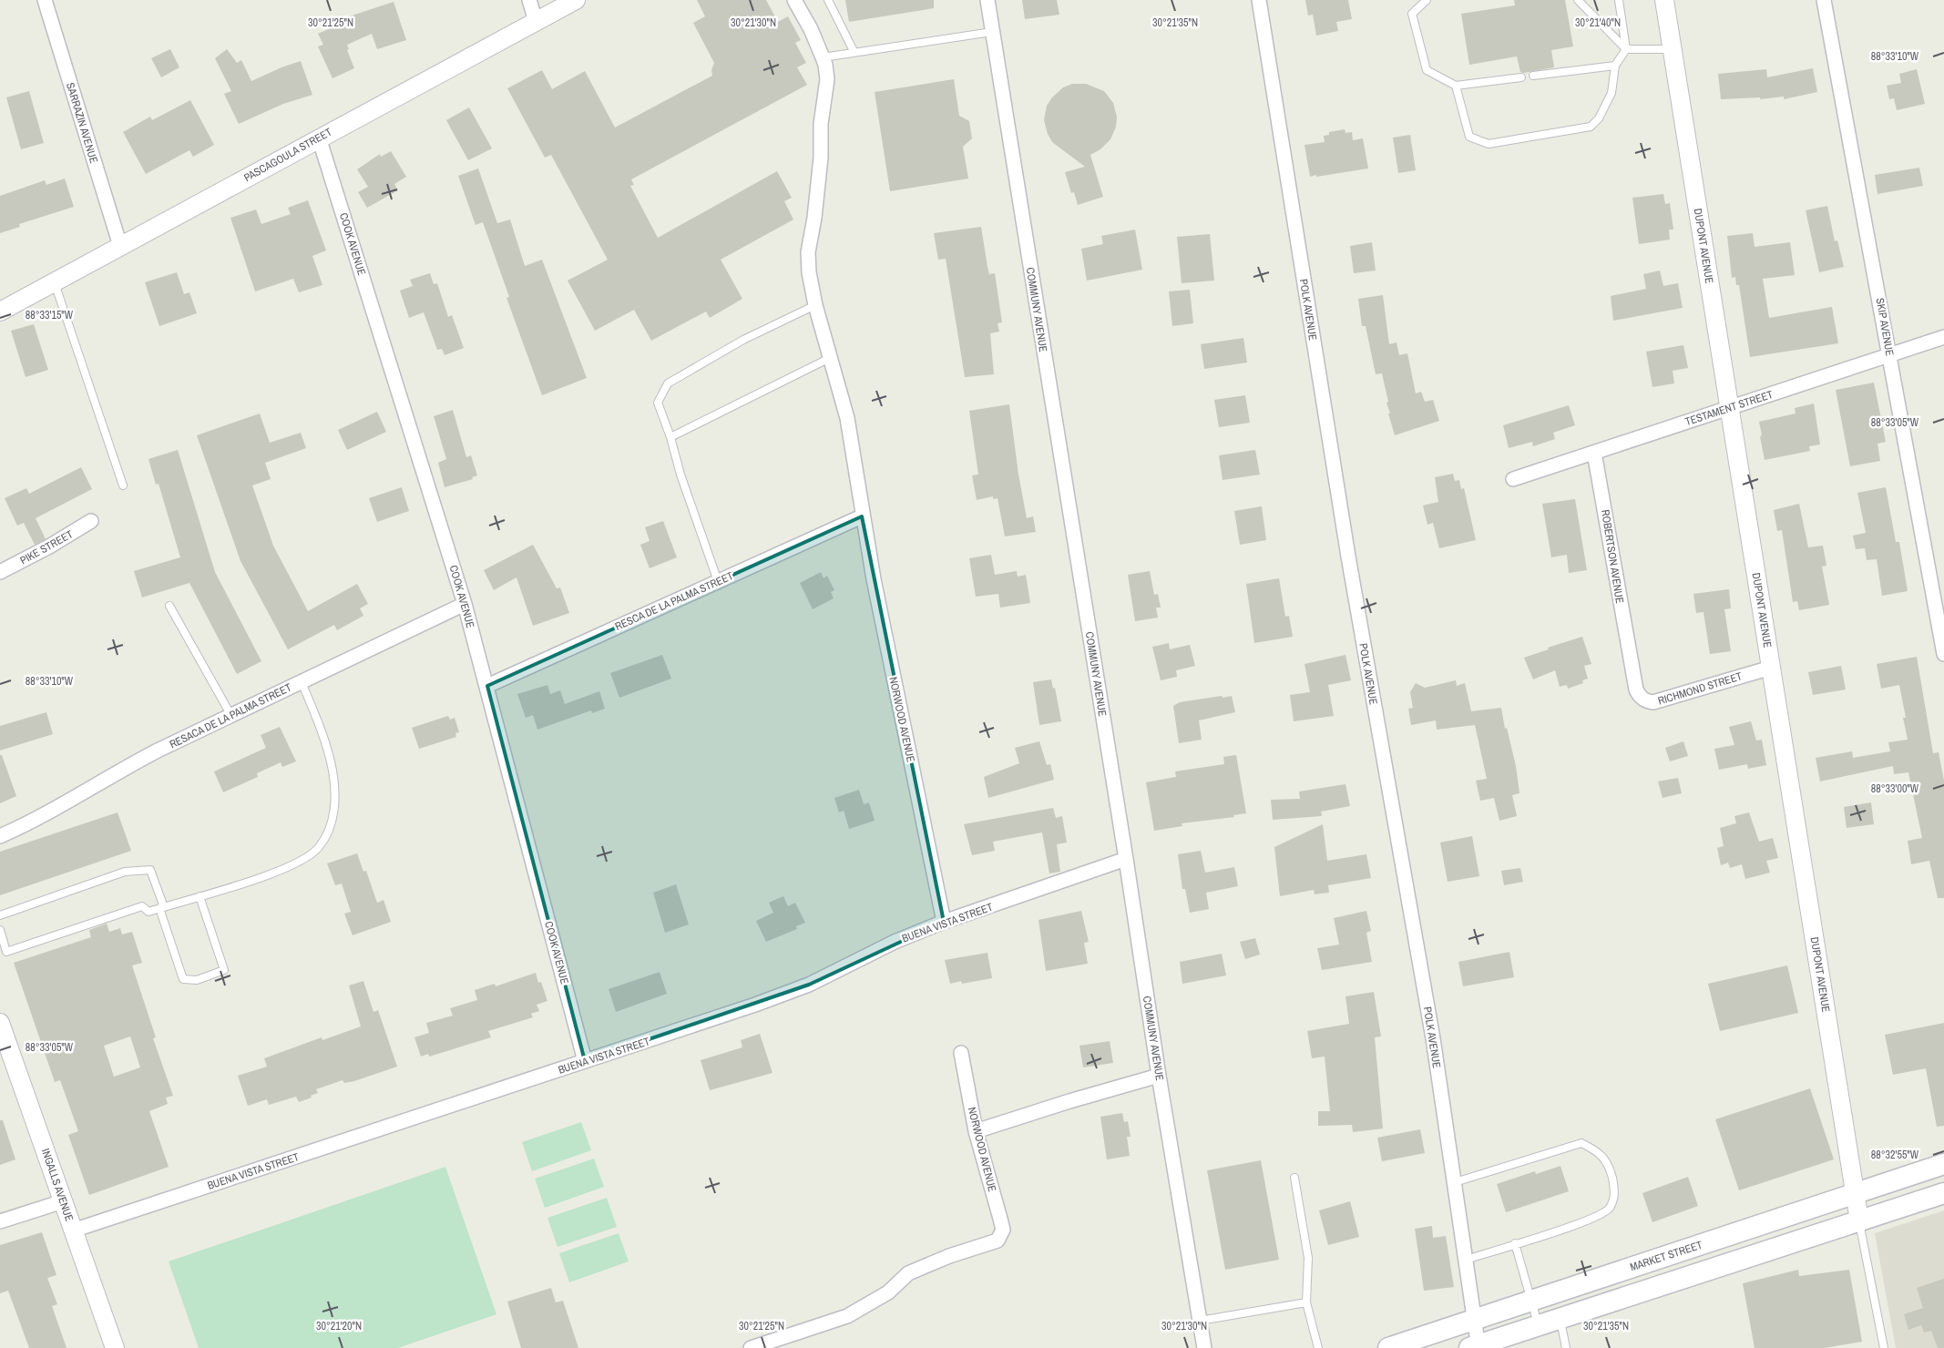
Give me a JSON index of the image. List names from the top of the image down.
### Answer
{
  "streets": {
    "main road": ["MARKET STREET"],
    "street": [
      "SARRAZIN AVENUE",
      "PASCAGOULA STREET",
      "COOK AVENUE",
      "DUPONT AVENUE",
      "COMMUNY AVENUE",
      "POLK AVENUE",
      "SKIP AVENUE",
      "TESTAMENT STREET",
      "PIKE STREET",
      "ROBERTSON AVENUE",
      "RESCA DE LA PALMA STREET",
      "RICHMOND STREET",
      "RESACA DE LA PALMA STREET",
      "NORWOOD AVENUE",
      "BUENA VISTA STREET",
      "INGALLS AVENUE"
    ]
  },
  "crossings": [
    ["SARRAZIN AVENUE", "PASCAGOULA STREET"],
    ["PASCAGOULA STREET", "COOK AVENUE"],
    ["COOK AVENUE", "RESCA DE LA PALMA STREET"],
    ["COOK AVENUE", "RESACA DE LA PALMA STREET"],
    ["COOK AVENUE", "BUENA VISTA STREET"],
    ["DUPONT AVENUE", "TESTAMENT STREET"],
    ["DUPONT AVENUE", "RICHMOND STREET"],
    ["DUPONT AVENUE", "MARKET STREET"],
    ["COMMUNY AVENUE", "BUENA VISTA STREET"],
    ["POLK AVENUE", "MARKET STREET"],
    ["SKIP AVENUE", "TESTAMENT STREET"],
    ["TESTAMENT STREET", "ROBERTSON AVENUE"],
    ["ROBERTSON AVENUE", "RICHMOND STREET"],
    ["RESCA DE LA PALMA STREET", "NORWOOD AVENUE"],
    ["NORWOOD AVENUE", "BUENA VISTA STREET"],
    ["BUENA VISTA STREET", "INGALLS AVENUE"]
  ],
  "coordinates": [
    "30°21'25\"N",
    "30°21'30\"N",
    "30°21'35\"N",
    "30°21'40\"N",
    "88°33'10\"W",
    "88°33'15\"W",
    "88°33'05\"W",
    "88°33'00\"W",
    "88°32'55\"W",
    "30°21'20\"N"
  ]
}
